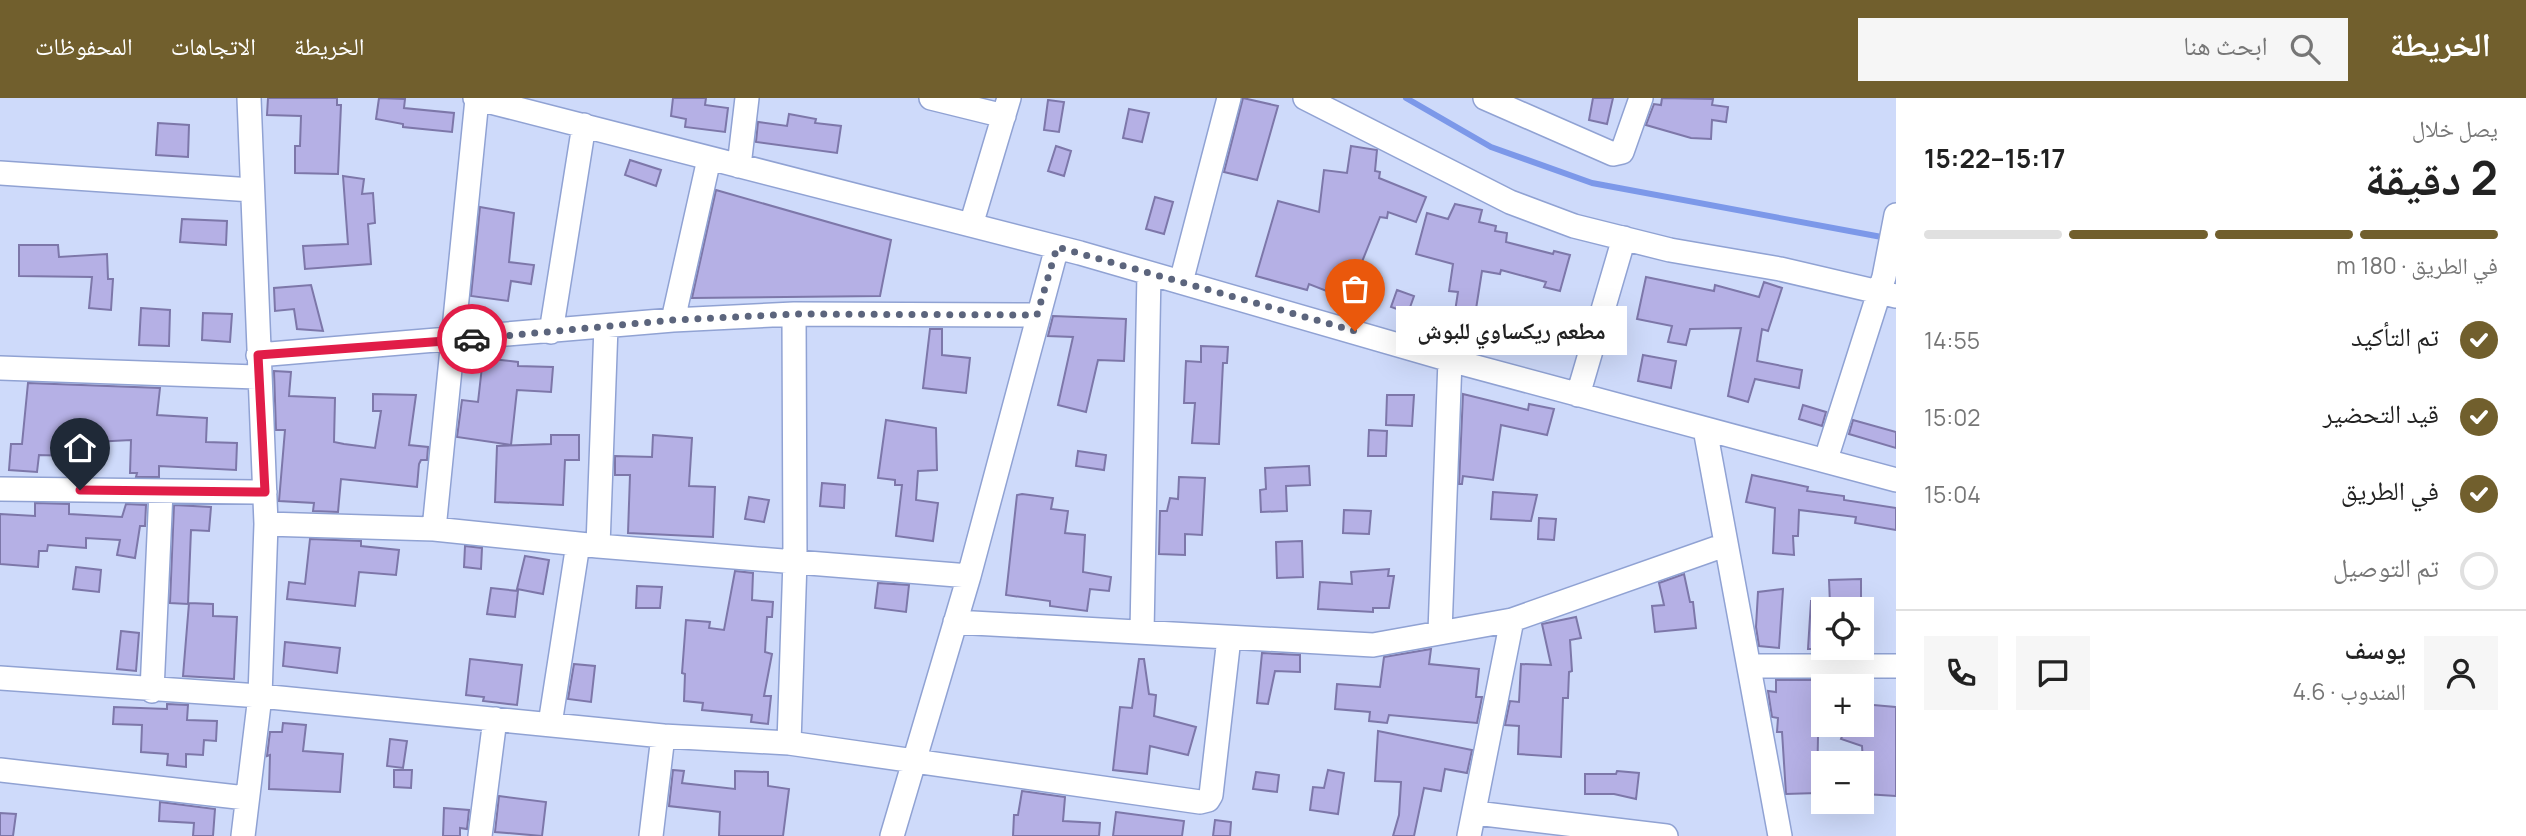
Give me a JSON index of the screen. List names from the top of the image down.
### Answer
{
  "places": ["مطعم ريكساوي للبوش"],
  "page": {
    "header": "الخريطة",
    "search": "ابحث هنا",
    "nav": ["الخريطة", "الاتجاهات", "المحفوظات"],
    "heading": ["2 دقيقة", "يصل خلال", "15:17–15:22"],
    "panel": ["يوسف", "المندوب · 4.6"],
    "bar": "في الطريق · 180 m",
    "list": [
      ["تم التأكيد", "14:55"],
      ["قيد التحضير", "15:02"],
      ["في الطريق", "15:04"],
      "تم التوصيل"
    ],
    "bubble": "مطعم ريكساوي للبوش",
    "map_buttons": ["+", "−"]
  }
}
